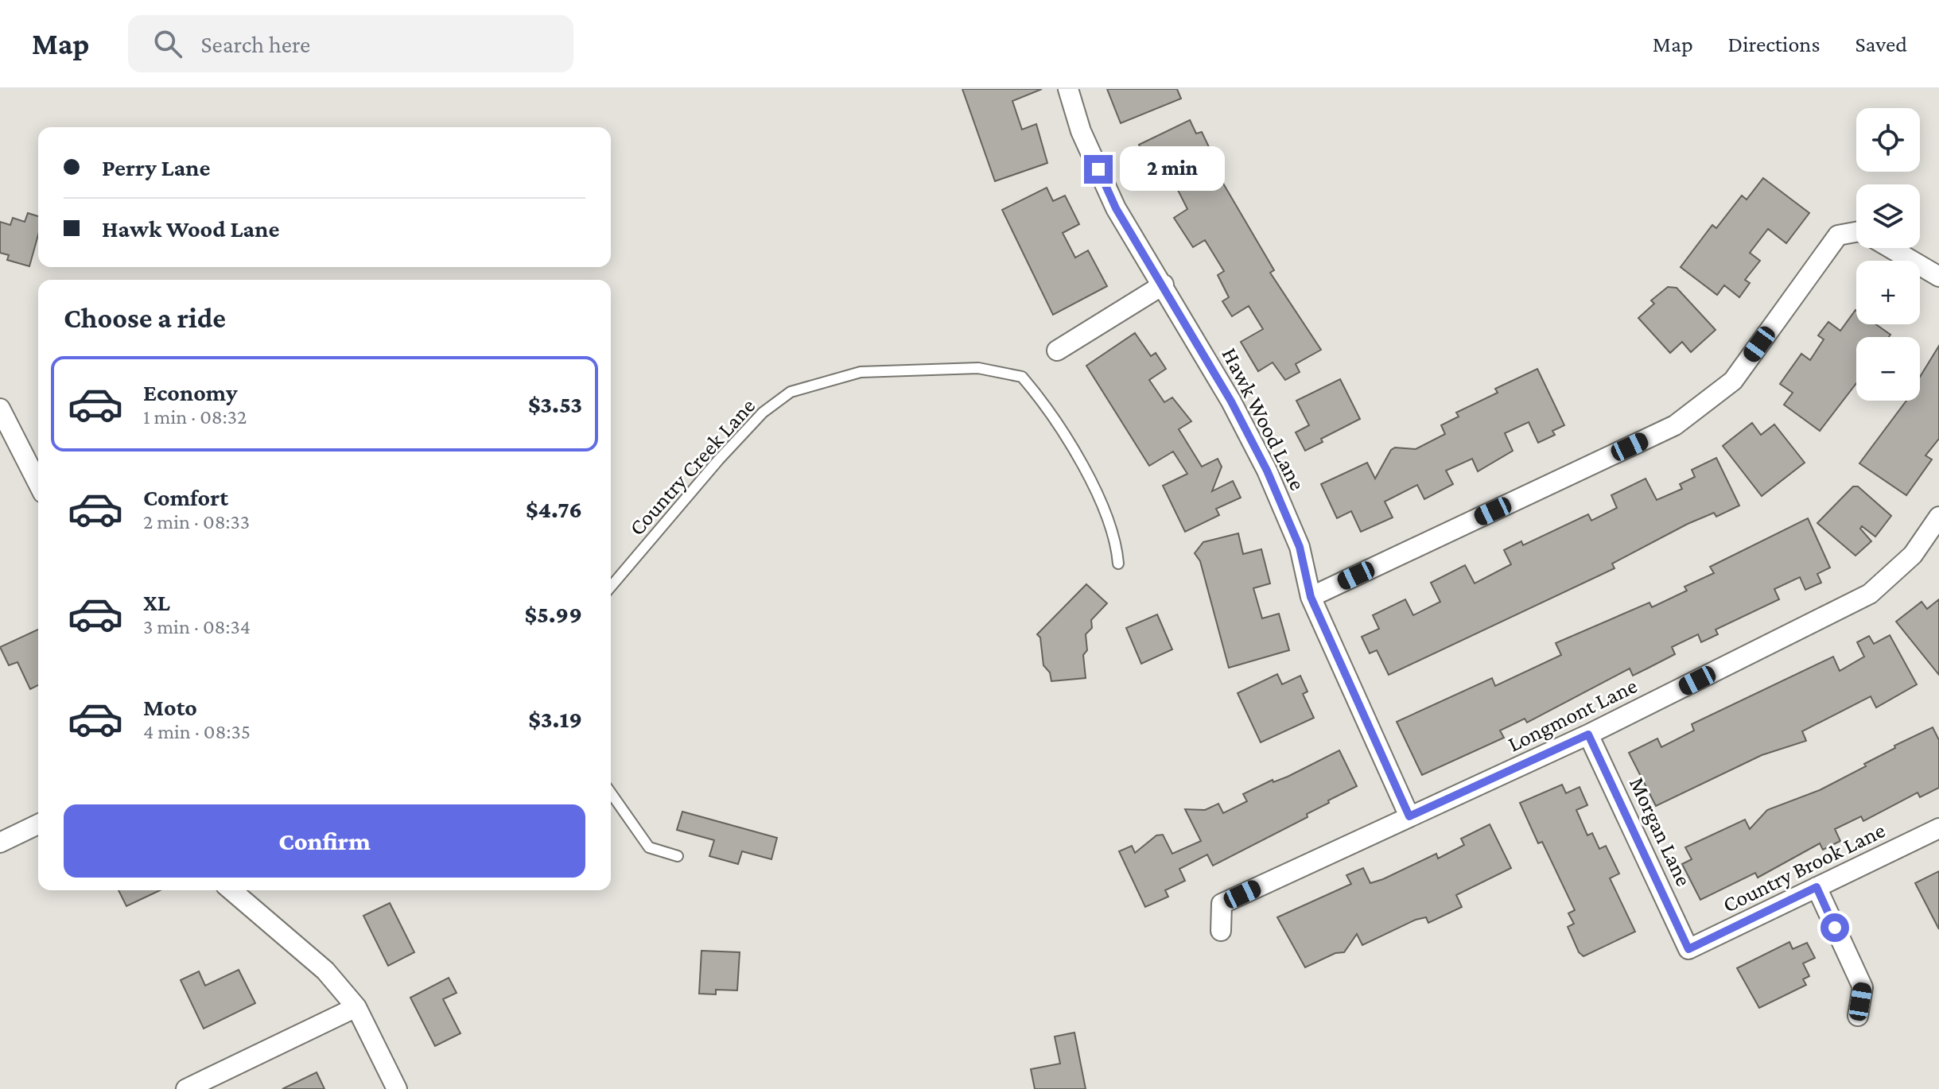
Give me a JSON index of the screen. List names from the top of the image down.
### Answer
{
  "streets": {
    "street": [
      "Hawk Wood Lane",
      "Longmont Lane",
      "Morgan Lane",
      "Country Brook Lane"
    ],
    "lane": ["Country Creek Lane"]
  },
  "crossings": [
    ["Hawk Wood Lane", "Longmont Lane"],
    ["Longmont Lane", "Morgan Lane"],
    ["Morgan Lane", "Country Brook Lane"]
  ],
  "page": {
    "header": "Map",
    "search": "Search here",
    "nav": ["Map", "Directions", "Saved"],
    "map_buttons": ["+", "−"],
    "banner": ["Perry Lane", "Hawk Wood Lane"],
    "bubble": "2 min",
    "heading": "Choose a ride",
    "list": [
      {
        "name": "Economy",
        "note": "1 min · 08:32",
        "value": "$3.53"
      },
      {
        "name": "Comfort",
        "note": "2 min · 08:33",
        "value": "$4.76"
      },
      {
        "name": "XL",
        "note": "3 min · 08:34",
        "value": "$5.99"
      },
      {
        "name": "Moto",
        "note": "4 min · 08:35",
        "value": "$3.19"
      }
    ],
    "buttons": "Confirm"
  }
}
